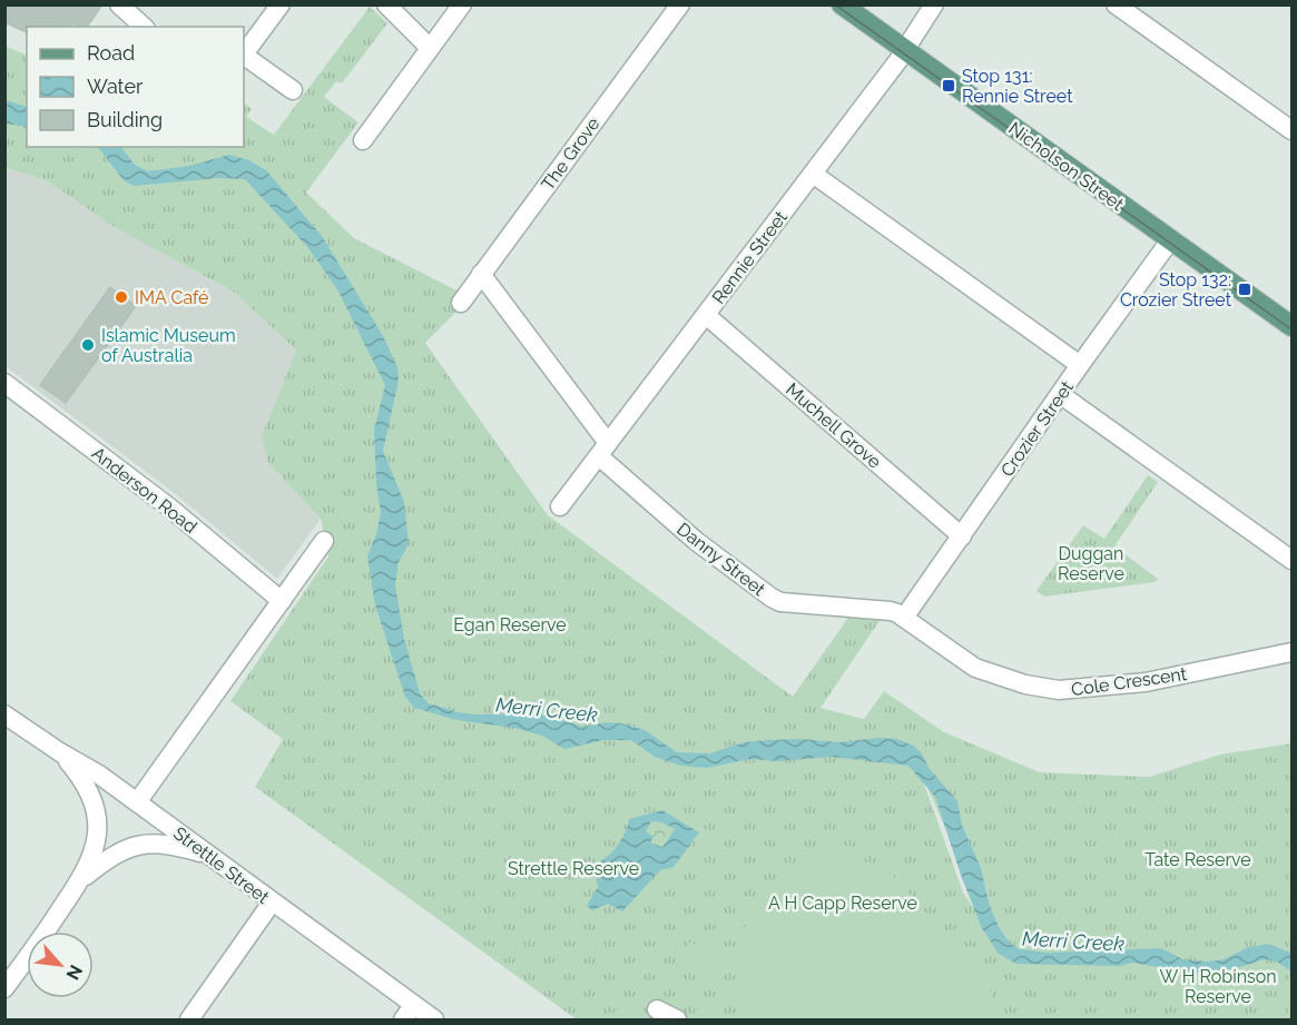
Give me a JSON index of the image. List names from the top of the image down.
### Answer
{
  "streets": {
    "main road": ["Nicholson Street"],
    "street": [
      "The Grove",
      "Rennie Street",
      "Muchell Grove",
      "Crozier Street",
      "Anderson Road",
      "Danny Street",
      "Cole Crescent",
      "Strettle Street"
    ]
  },
  "crossings": [
    ["The Grove", "Danny Street"],
    ["Nicholson Street", "Rennie Street"],
    ["Nicholson Street", "Crozier Street"],
    ["Rennie Street", "Muchell Grove"],
    ["Rennie Street", "Danny Street"],
    ["Muchell Grove", "Crozier Street"],
    ["Crozier Street", "Danny Street"],
    ["Crozier Street", "Cole Crescent"],
    ["Danny Street", "Cole Crescent"]
  ],
  "water": ["Merri Creek"],
  "parks": [
    "Duggan Reserve",
    "Egan Reserve",
    "Tate Reserve",
    "Strettle Reserve",
    "A H Capp Reserve",
    "W H Robinson Reserve"
  ],
  "places": {
    "transit": ["Stop 131: Rennie Street", "Stop 132: Crozier Street"],
    "other": ["IMA Café", "Islamic Museum of Australia"]
  },
  "legend": ["Road", "Water", "Building"],
  "north": "bottom right"
}
